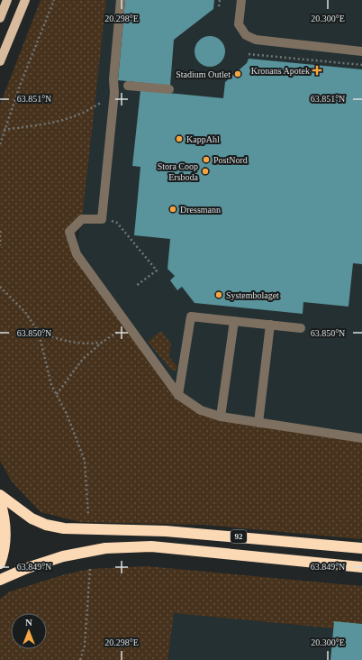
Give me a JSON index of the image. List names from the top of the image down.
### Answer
{
  "streets": {
    "highway": ["92"]
  },
  "places": {
    "health": ["Kronans Apotek"],
    "other": [
      "Stadium Outlet",
      "KappAhl",
      "PostNord",
      "Stora Coop Ersboda",
      "Dressmann",
      "Systembolaget"
    ]
  },
  "north": "top",
  "coordinates": [
    "20.298°E",
    "20.300°E",
    "63.851°N",
    "63.850°N",
    "63.849°N"
  ]
}
